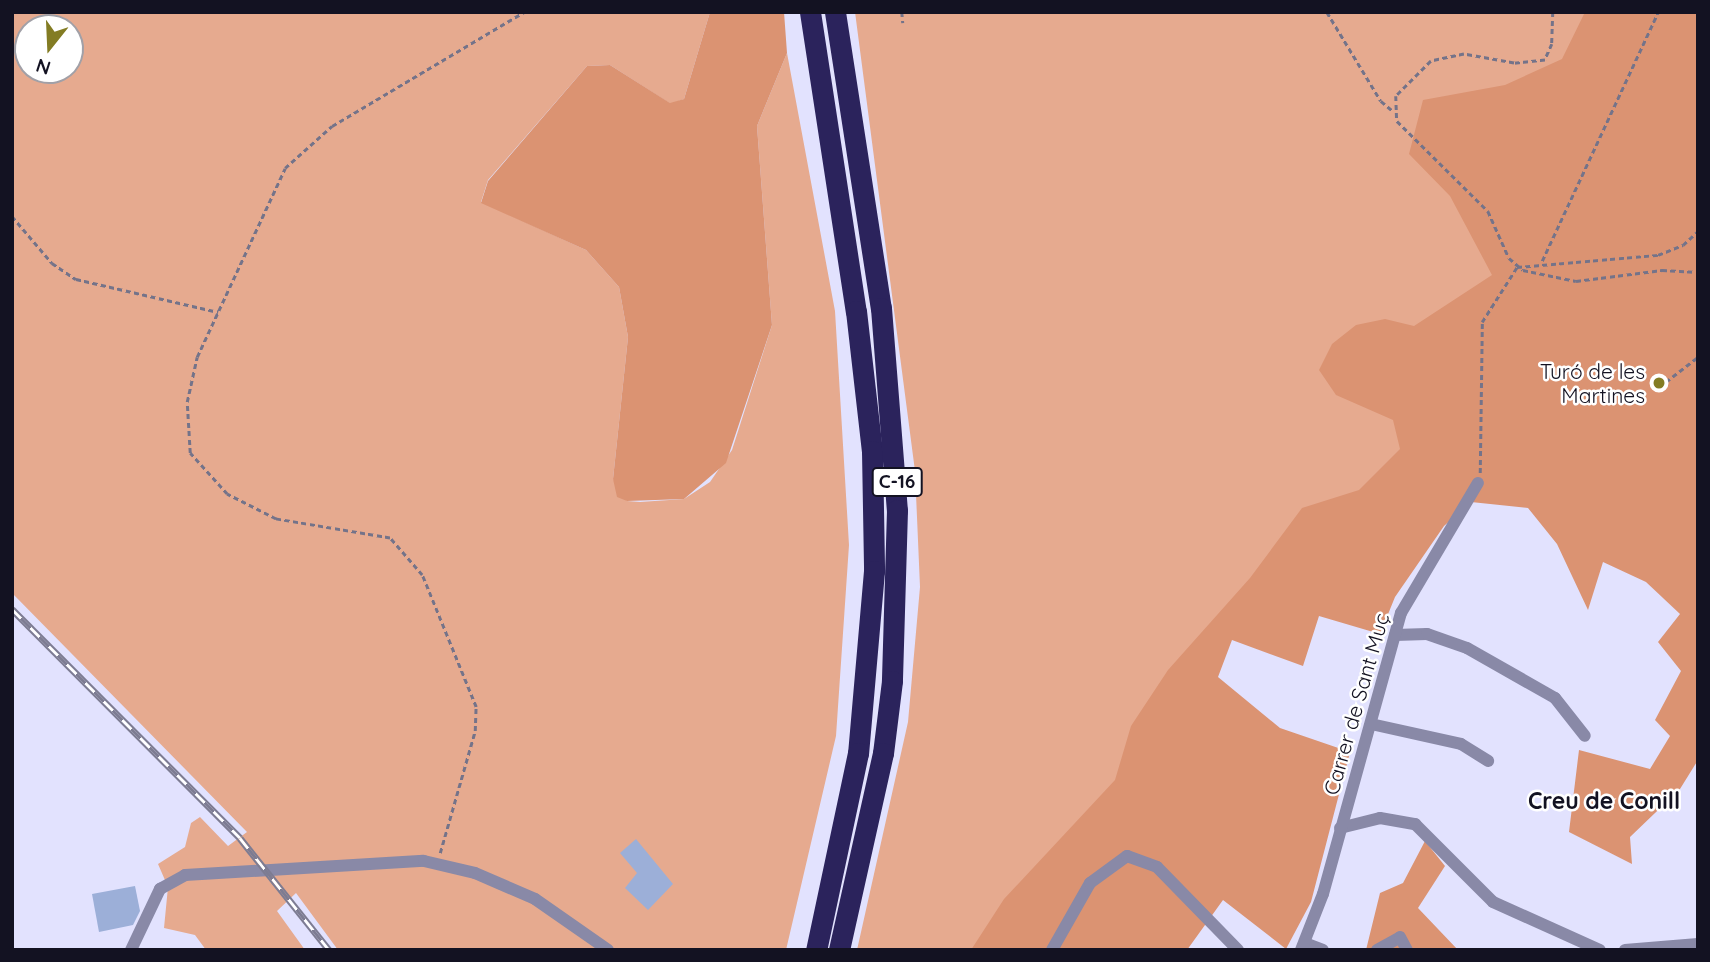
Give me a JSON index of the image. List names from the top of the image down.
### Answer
{
  "streets": {
    "highway": ["C-16"],
    "street": ["Carrer de Sant Muç"]
  },
  "districts": ["Creu de Conill"],
  "places": ["Turó de les Martines"],
  "north": "bottom"
}
